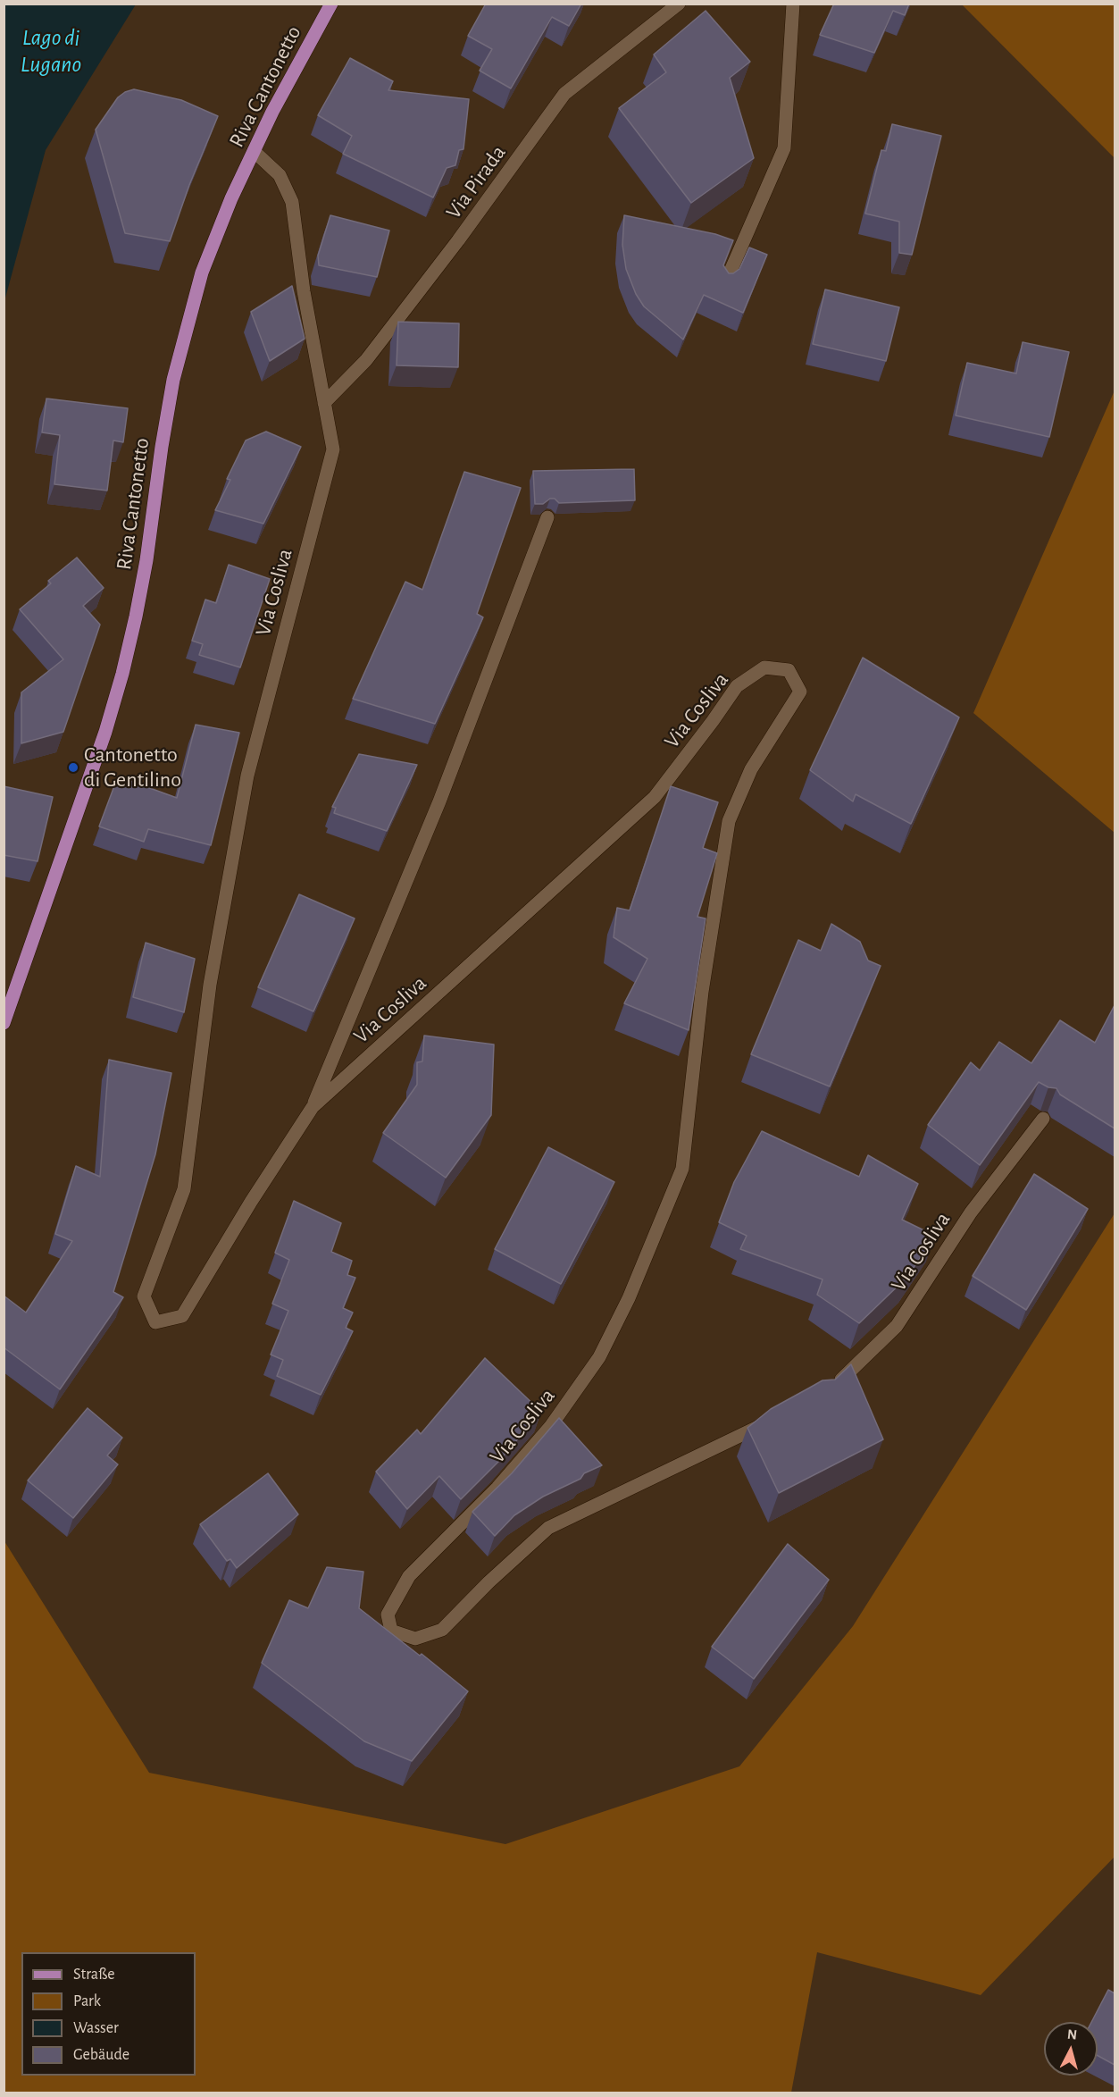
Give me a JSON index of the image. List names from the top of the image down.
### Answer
{
  "streets": {
    "main road": ["Riva Cantonetto"],
    "street": ["Via Pirada", "Via Cosliva"]
  },
  "crossings": [
    ["Riva Cantonetto", "Via Cosliva"],
    ["Via Pirada", "Via Cosliva"]
  ],
  "water": ["Lago di Lugano"],
  "places": ["Cantonetto di Gentilino"],
  "legend": [
    "Straße",
    "Park",
    "Wasser",
    "Gebäude"
  ],
  "north": "top"
}
